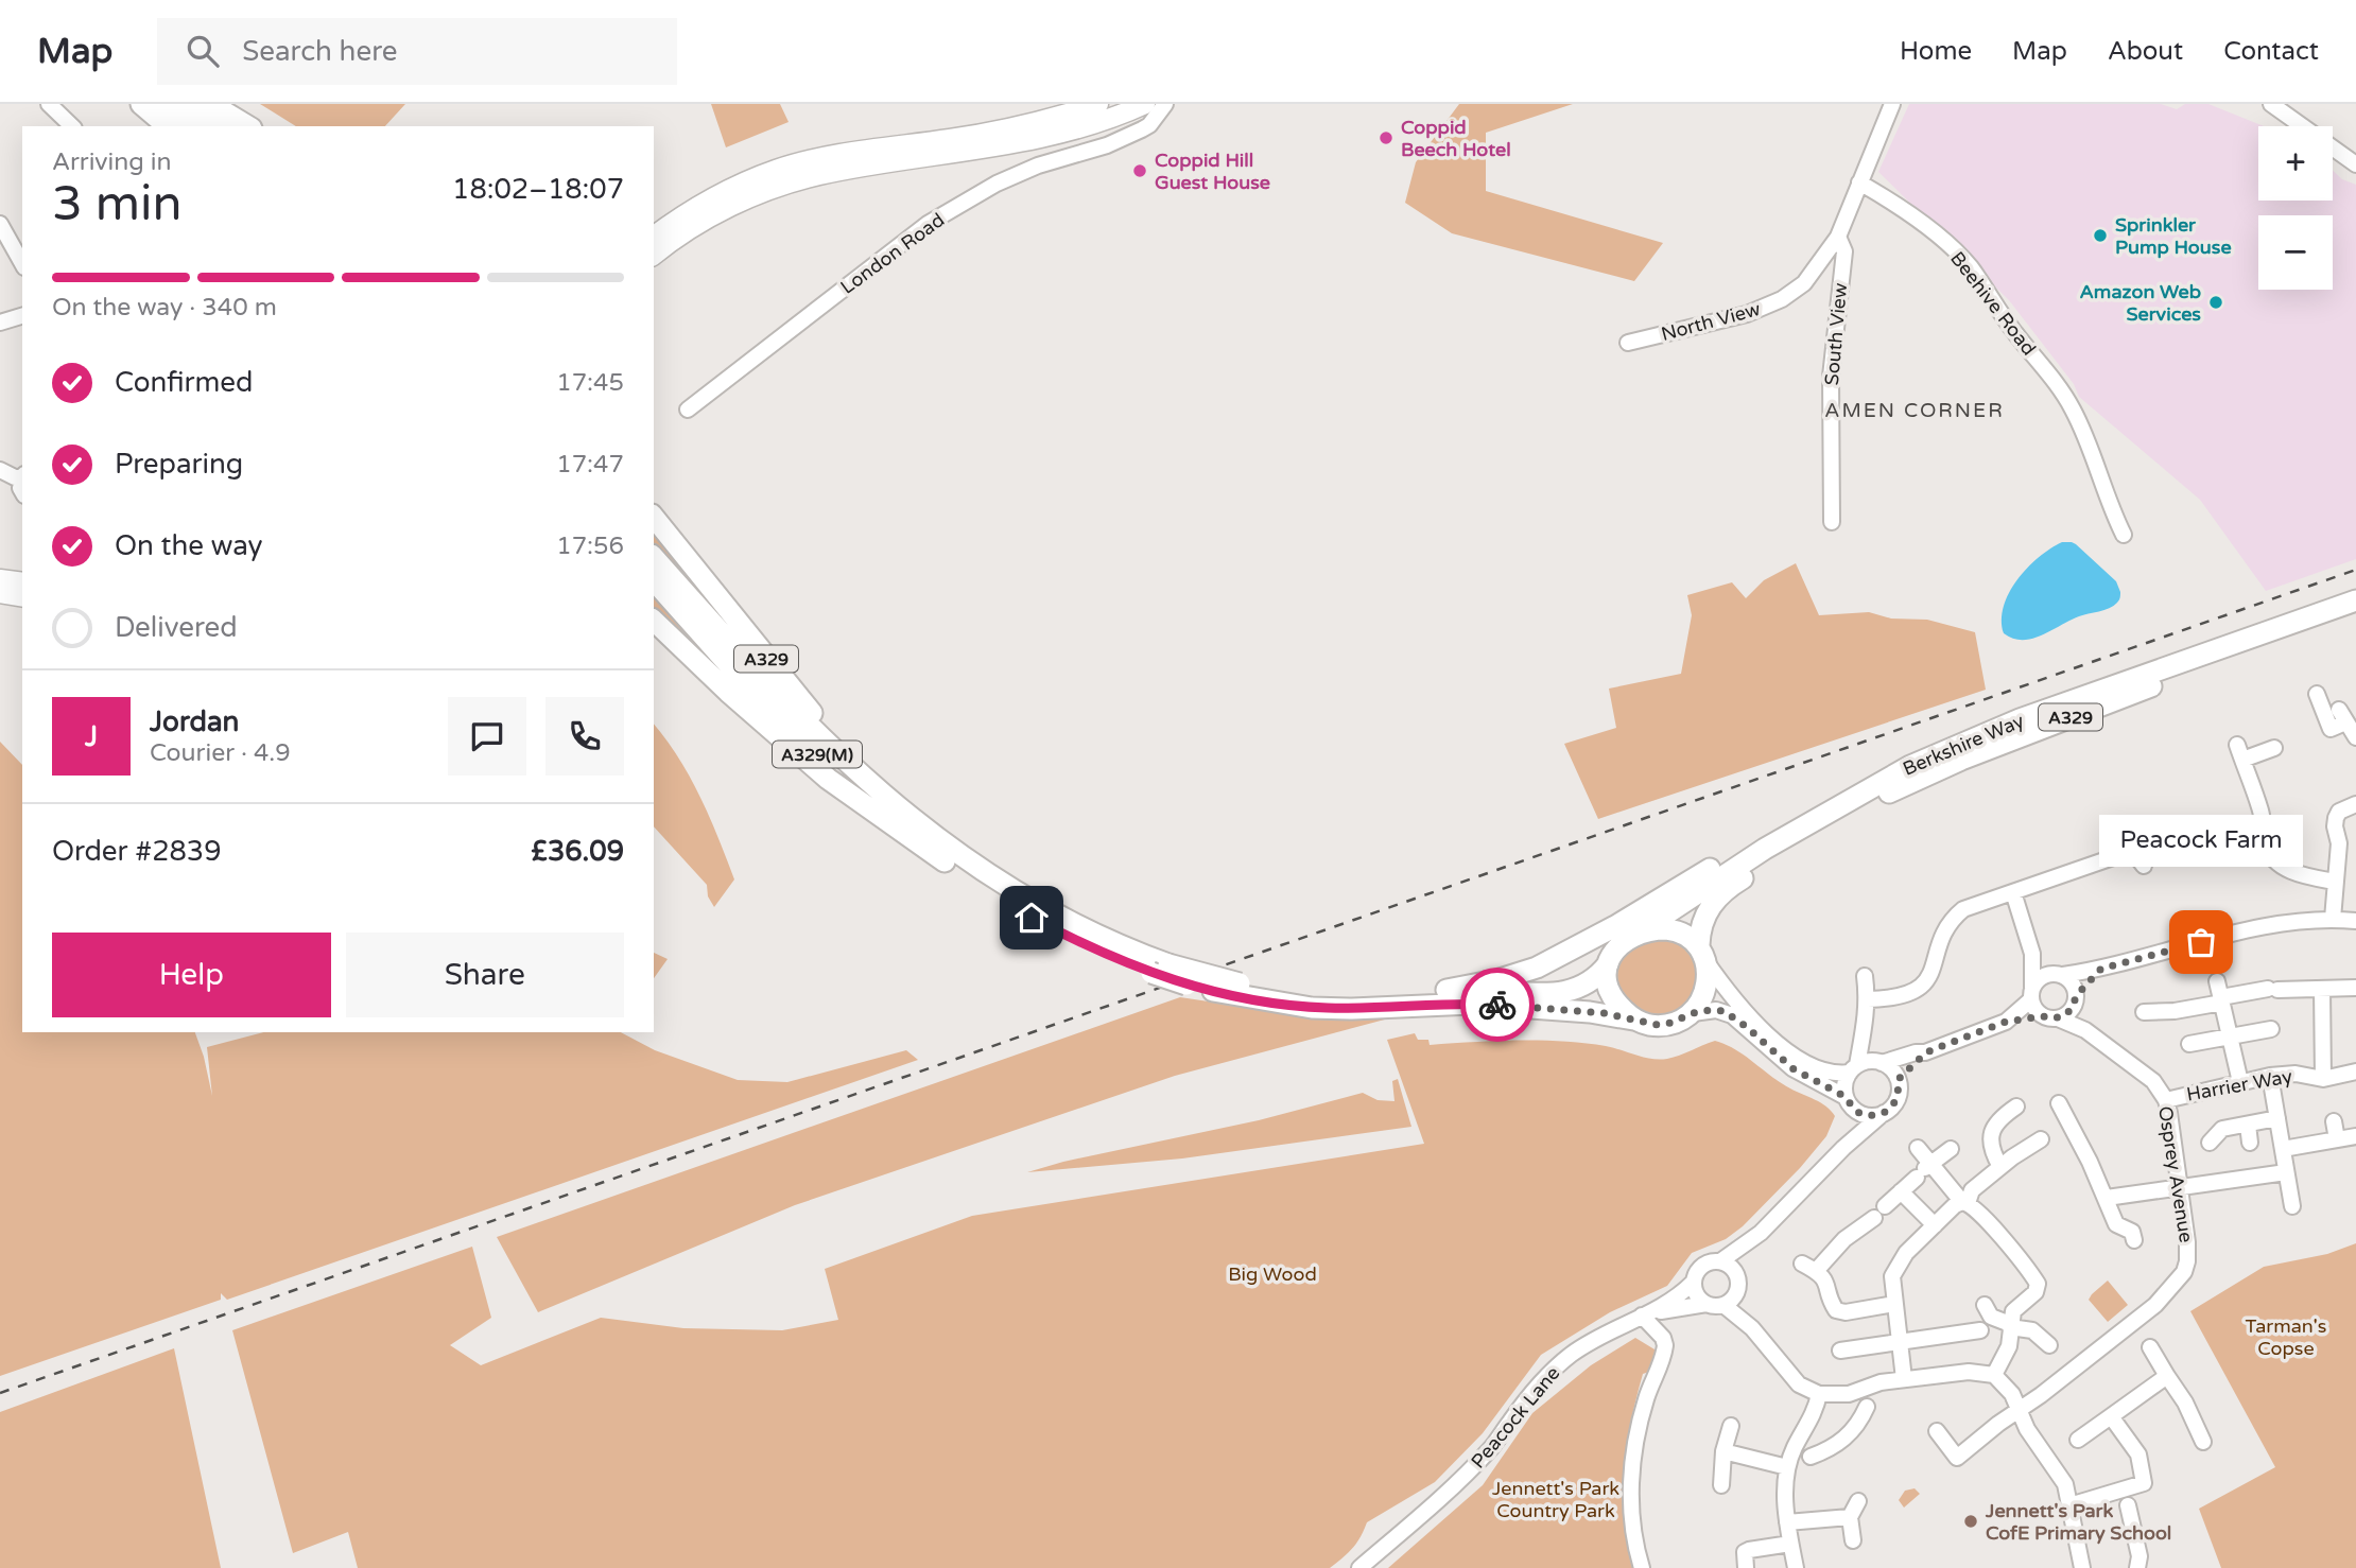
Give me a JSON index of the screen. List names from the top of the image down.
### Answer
{
  "streets": {
    "highway": ["A329", "Berkshire Way", "A329(M)"],
    "main road": ["London Road"],
    "street": [
      "Beehive Road",
      "North View",
      "South View",
      "Harrier Way",
      "Osprey Avenue",
      "Peacock Lane"
    ]
  },
  "crossings": [
    ["Beehive Road", "North View"],
    ["North View", "South View"],
    ["A329", "Berkshire Way"],
    ["A329", "A329(M)"],
    ["Harrier Way", "Osprey Avenue"]
  ],
  "districts": ["AMEN CORNER"],
  "parks": ["Big Wood", "Tarman's Copse", "Jennett's Park Country Park"],
  "places": [
    "Coppid Beech Hotel",
    "Coppid Hill Guest House",
    "Sprinkler Pump House",
    "Amazon Web Services",
    "Peacock Farm",
    "Jennett's Park CofE Primary School"
  ],
  "page": {
    "header": "Map",
    "search": "Search here",
    "nav": [
      "Home",
      "Map",
      "About",
      "Contact"
    ],
    "map_buttons": ["+", "−"],
    "heading": ["3 min", "Arriving in", "18:02–18:07"],
    "panel": [
      "Jordan",
      "Courier · 4.9",
      "Order #2839",
      "£36.09"
    ],
    "bar": "On the way · 340 m",
    "list": [
      ["Confirmed", "17:45"],
      ["Preparing", "17:47"],
      ["On the way", "17:56"],
      "Delivered"
    ],
    "round": "J",
    "bubble": "Peacock Farm",
    "buttons": ["Help", "Share"]
  }
}
